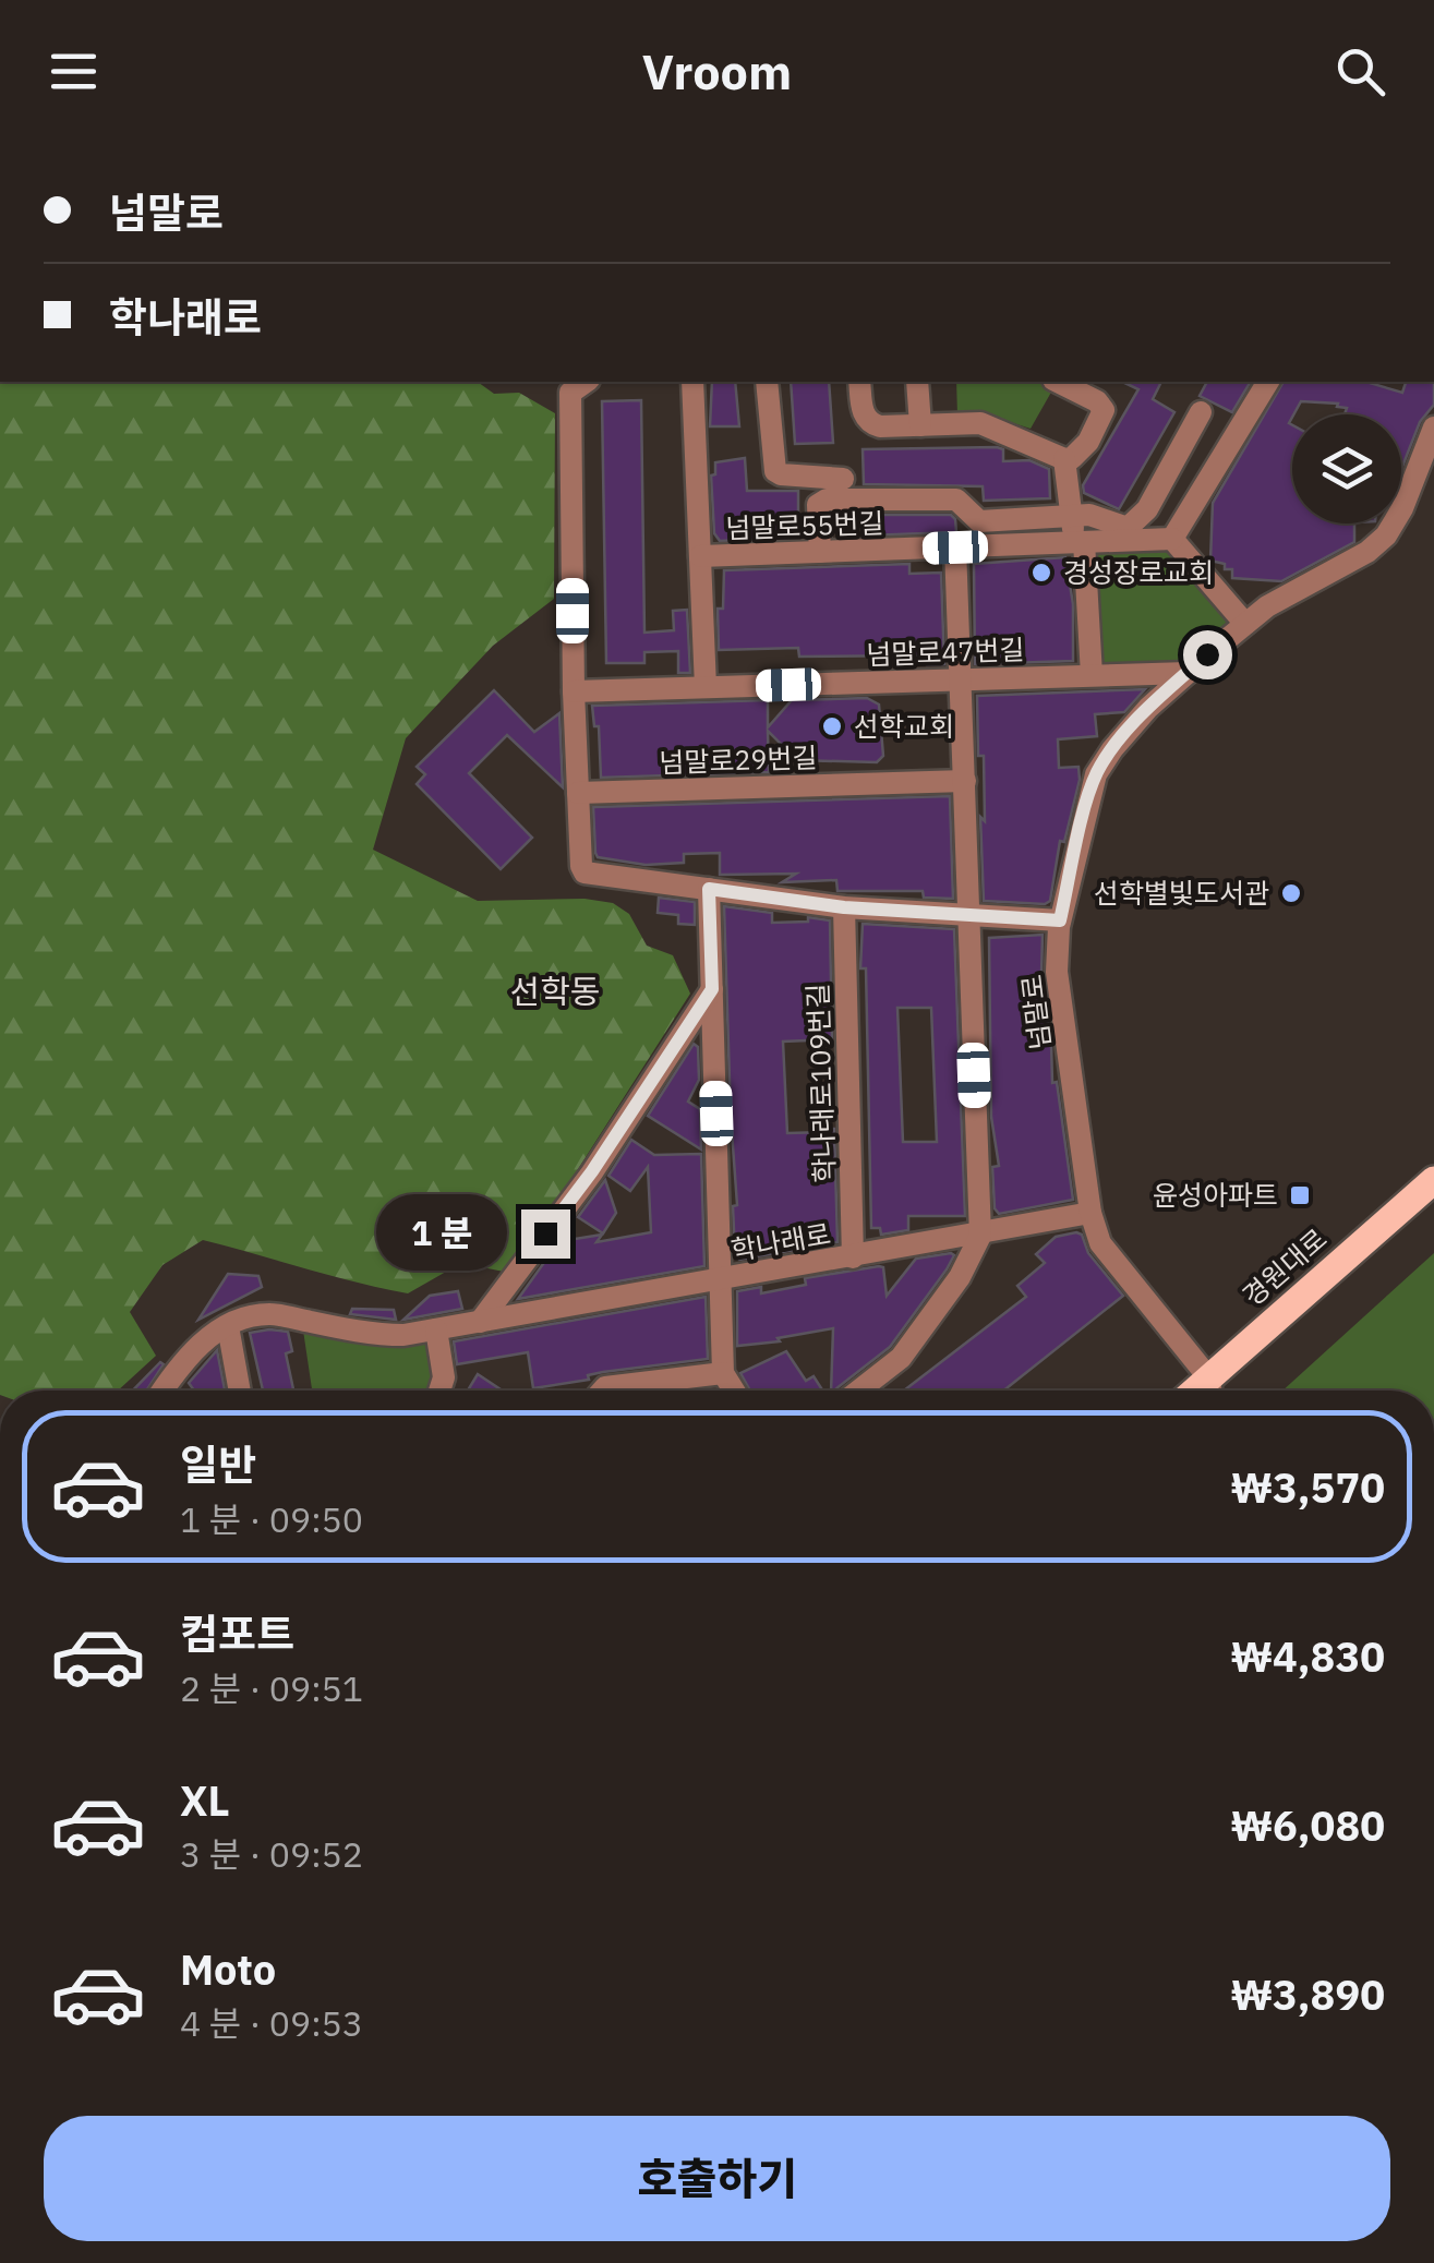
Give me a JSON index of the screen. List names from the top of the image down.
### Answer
{
  "streets": {
    "main road": ["경원대로"],
    "street": [
      "넘말로55번길",
      "넘말로47번길",
      "넘말로29번길",
      "넘말로",
      "학나래로109번길",
      "학나래로"
    ]
  },
  "crossings": [
    ["넘말로47번길", "넘말로"],
    ["넘말로", "학나래로"],
    ["학나래로109번길", "학나래로"]
  ],
  "districts": ["선학동"],
  "places": {
    "other": ["경성장로교회", "선학교회", "선학별빛도서관"],
    "transit": ["윤성아파트"]
  },
  "page": {
    "header": "Vroom",
    "banner": ["넘말로", "학나래로"],
    "bubble": "1 분",
    "list": [
      {
        "name": "일반",
        "note": "1 분 · 09:50",
        "value": "₩3,570"
      },
      {
        "name": "컴포트",
        "note": "2 분 · 09:51",
        "value": "₩4,830"
      },
      {
        "name": "XL",
        "note": "3 분 · 09:52",
        "value": "₩6,080"
      },
      {
        "name": "Moto",
        "note": "4 분 · 09:53",
        "value": "₩3,890"
      }
    ],
    "buttons": "호출하기"
  }
}
